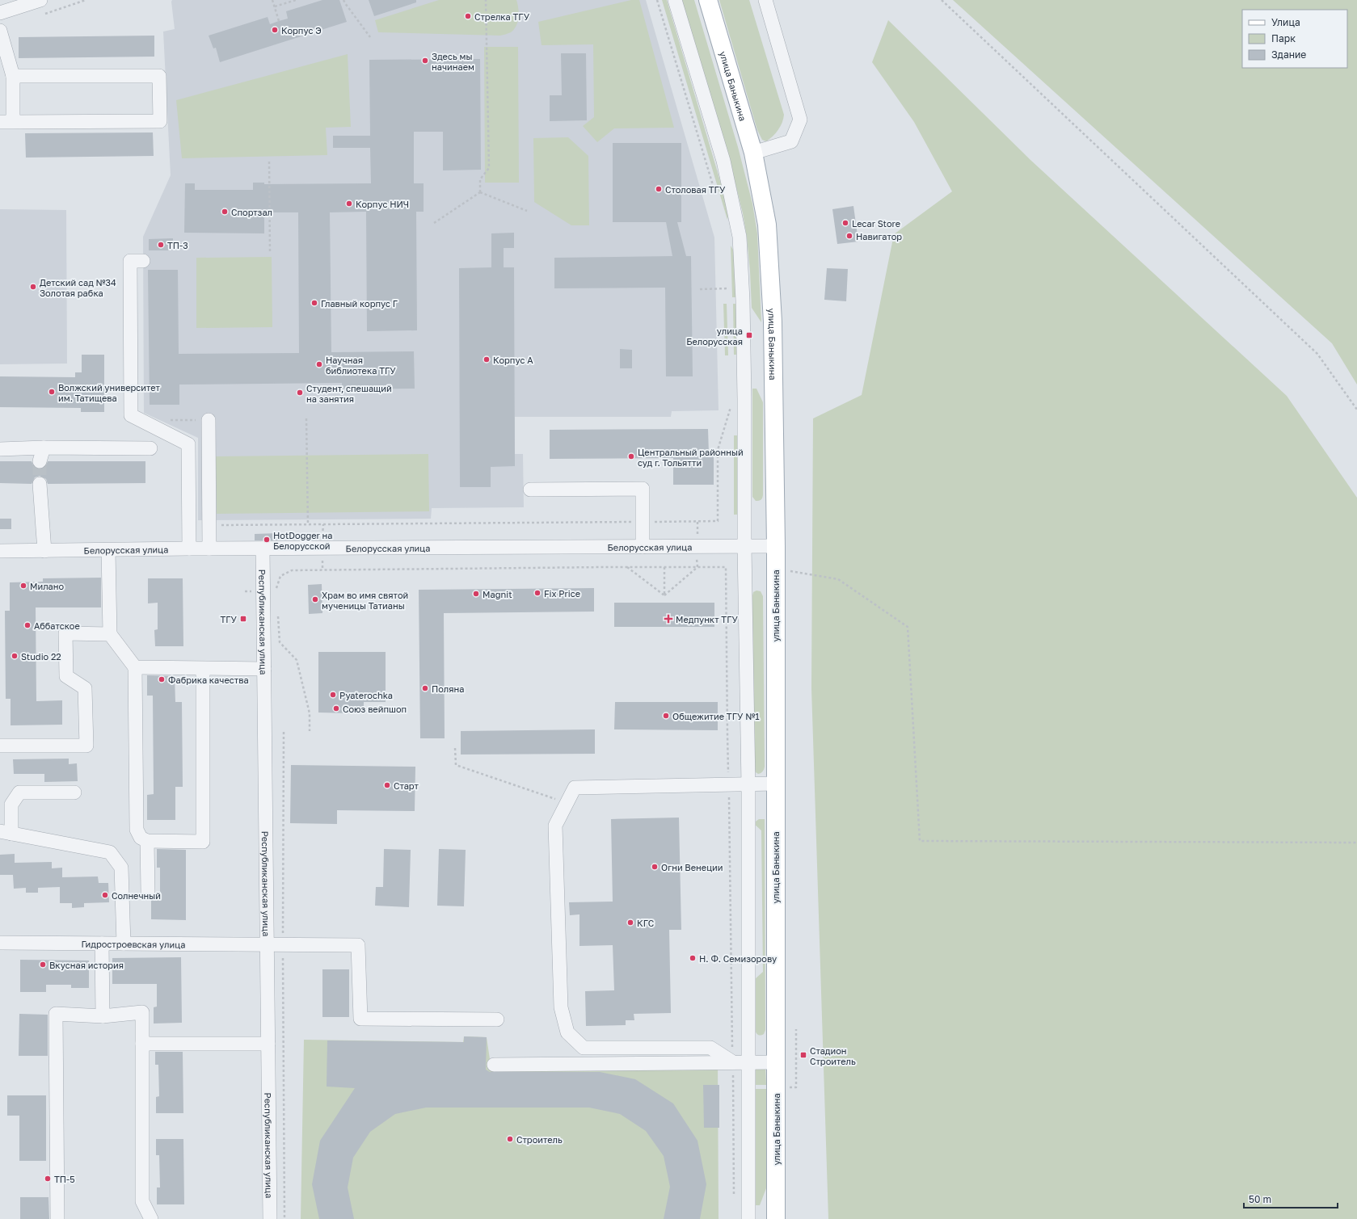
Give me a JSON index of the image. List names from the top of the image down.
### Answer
{
  "streets": {
    "main road": ["улица Баныкина"],
    "street": ["Белорусская улица", "Республиканская улица", "Гидростроевская улица"]
  },
  "crossings": [
    ["улица Баныкина", "Белорусская улица"],
    ["Белорусская улица", "Республиканская улица"],
    ["Республиканская улица", "Гидростроевская улица"]
  ],
  "places": {
    "other": [
      "Стрелка ТГУ",
      "Корпус Э",
      "Здесь мы начинаем",
      "Столовая ТГУ",
      "Корпус НИЧ",
      "Спортзал",
      "Lecar Store",
      "Навигатор",
      "ТП-3",
      "Детский сад №34 Золотая рабка",
      "Главный корпус Г",
      "Корпус А",
      "Научная библиотека ТГУ",
      "Волжский университет им. Татищева",
      "Студент, спешащий на занятия",
      "Центральный районный суд г. Тольятти",
      "HotDogger на Белорусской",
      "Милано",
      "Fix Price",
      "Magnit",
      "Храм во имя святой мученицы Татианы",
      "Аббатское",
      "Studio 22",
      "Фабрика качества",
      "Поляна",
      "Pyaterochka",
      "Союз вейпшоп",
      "Общежитие ТГУ №1",
      "Старт",
      "Огни Венеции",
      "Солнечный",
      "КГС",
      "Н. Ф. Семизорову",
      "Вкусная история",
      "Строитель",
      "ТП-5"
    ],
    "transit": ["улица Белорусская", "ТГУ", "Стадион Строитель"],
    "health": ["Медпункт ТГУ"]
  },
  "legend": ["Улица", "Парк", "Здание"],
  "scale_bar": "50 m"
}
